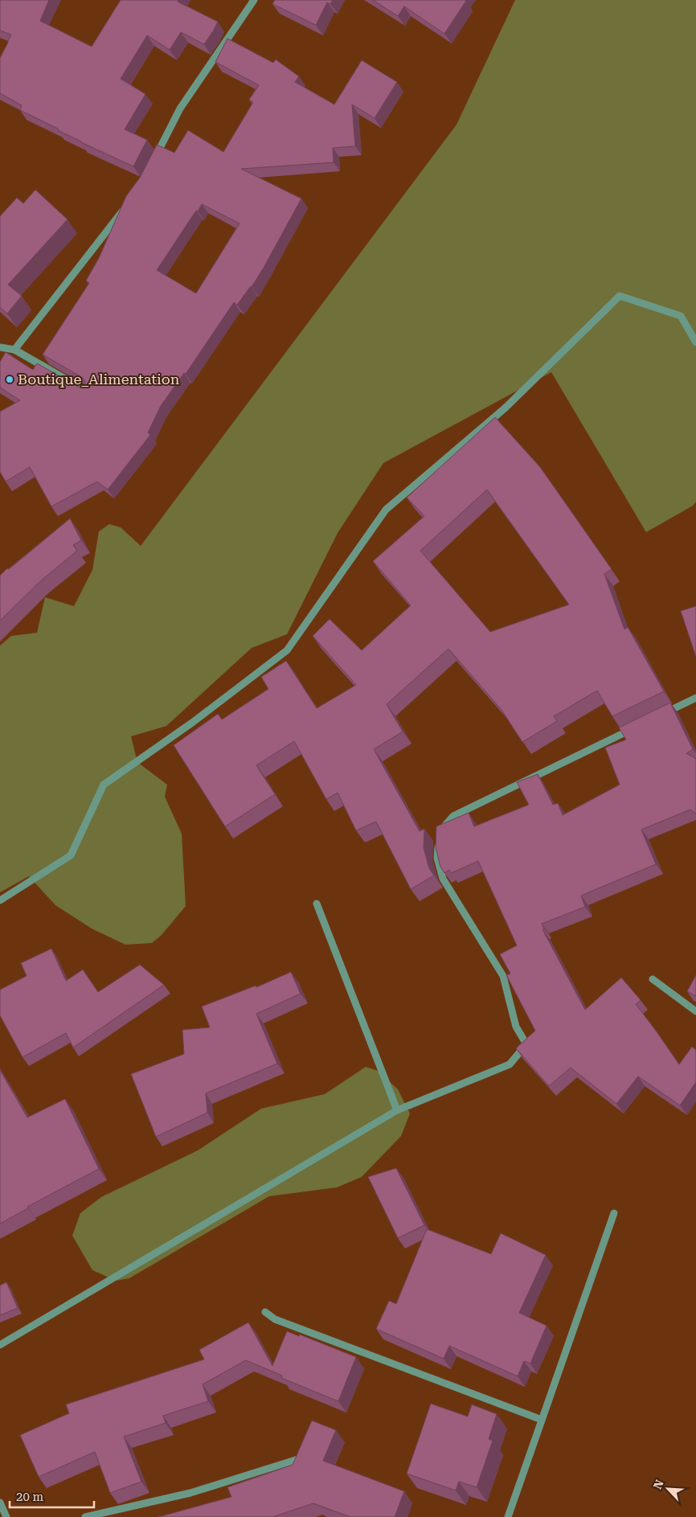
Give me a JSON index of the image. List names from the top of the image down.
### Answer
{
  "places": ["Boutique_Alimentation"],
  "scale_bar": "20 m",
  "north": "top left"
}
